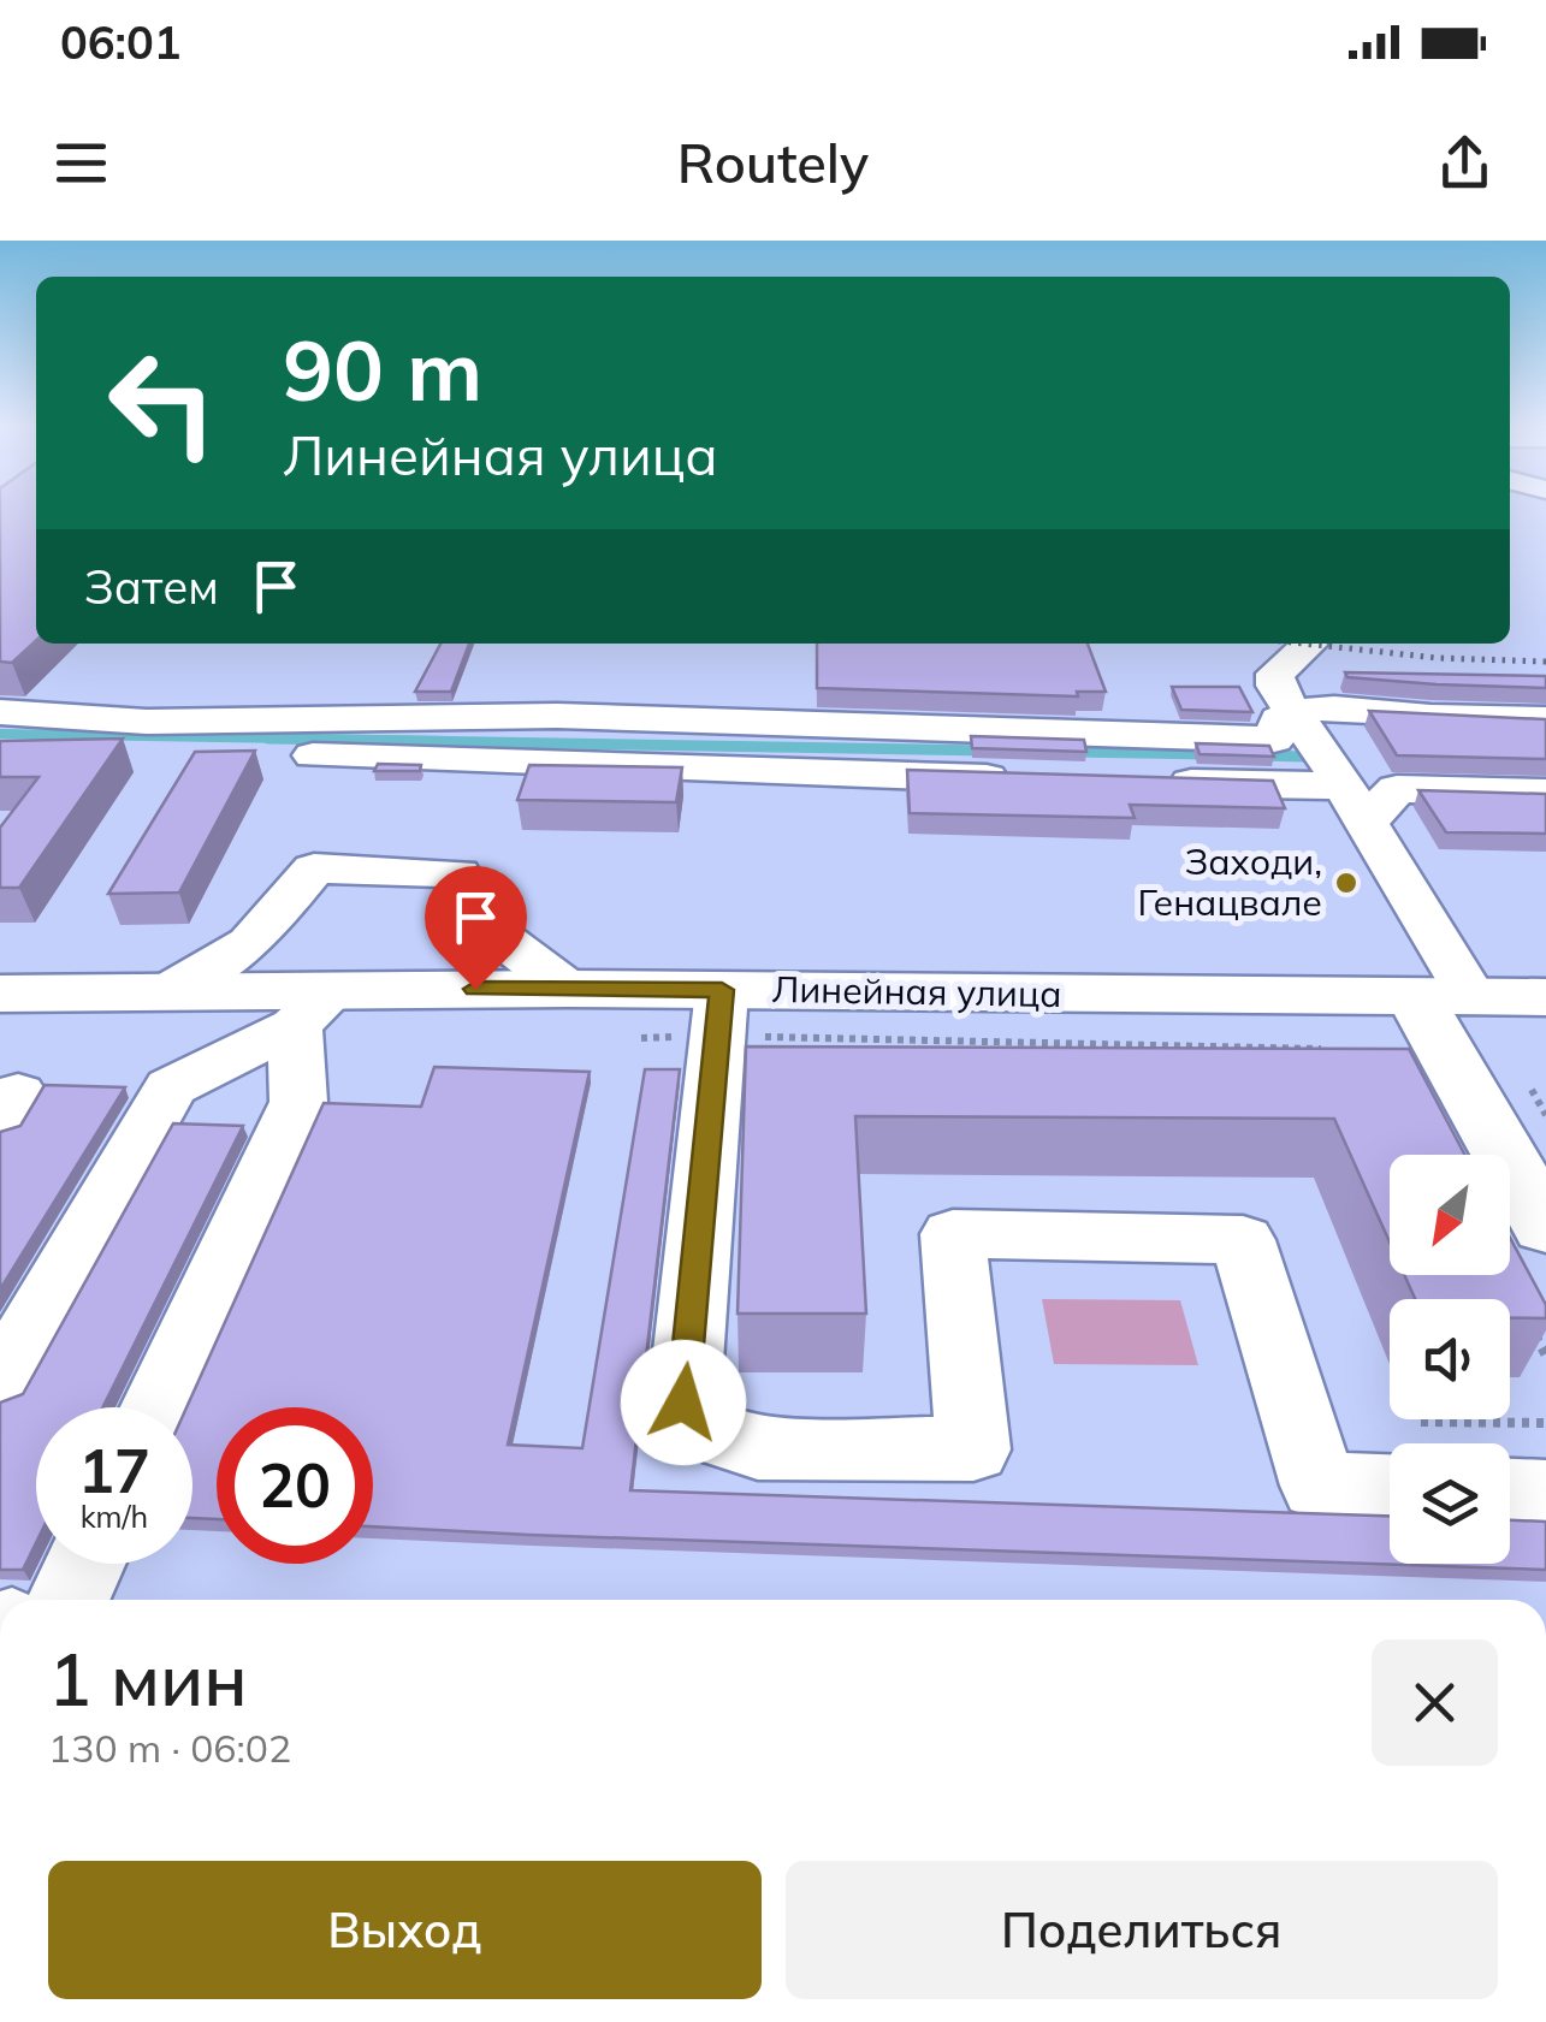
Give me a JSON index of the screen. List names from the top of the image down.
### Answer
{
  "streets": {
    "main road": ["Линейная улица"]
  },
  "places": ["Заходи, Генацвале"],
  "north": "bottom left",
  "page": {
    "status": "06:01",
    "header": "Routely",
    "turn": ["90 m", "Линейная улица"],
    "then": "Затем",
    "speed": "17 km/h",
    "limit": "20",
    "heading": ["1 мин", "130 m · 06:02"],
    "buttons": ["Выход", "Поделиться"]
  }
}
